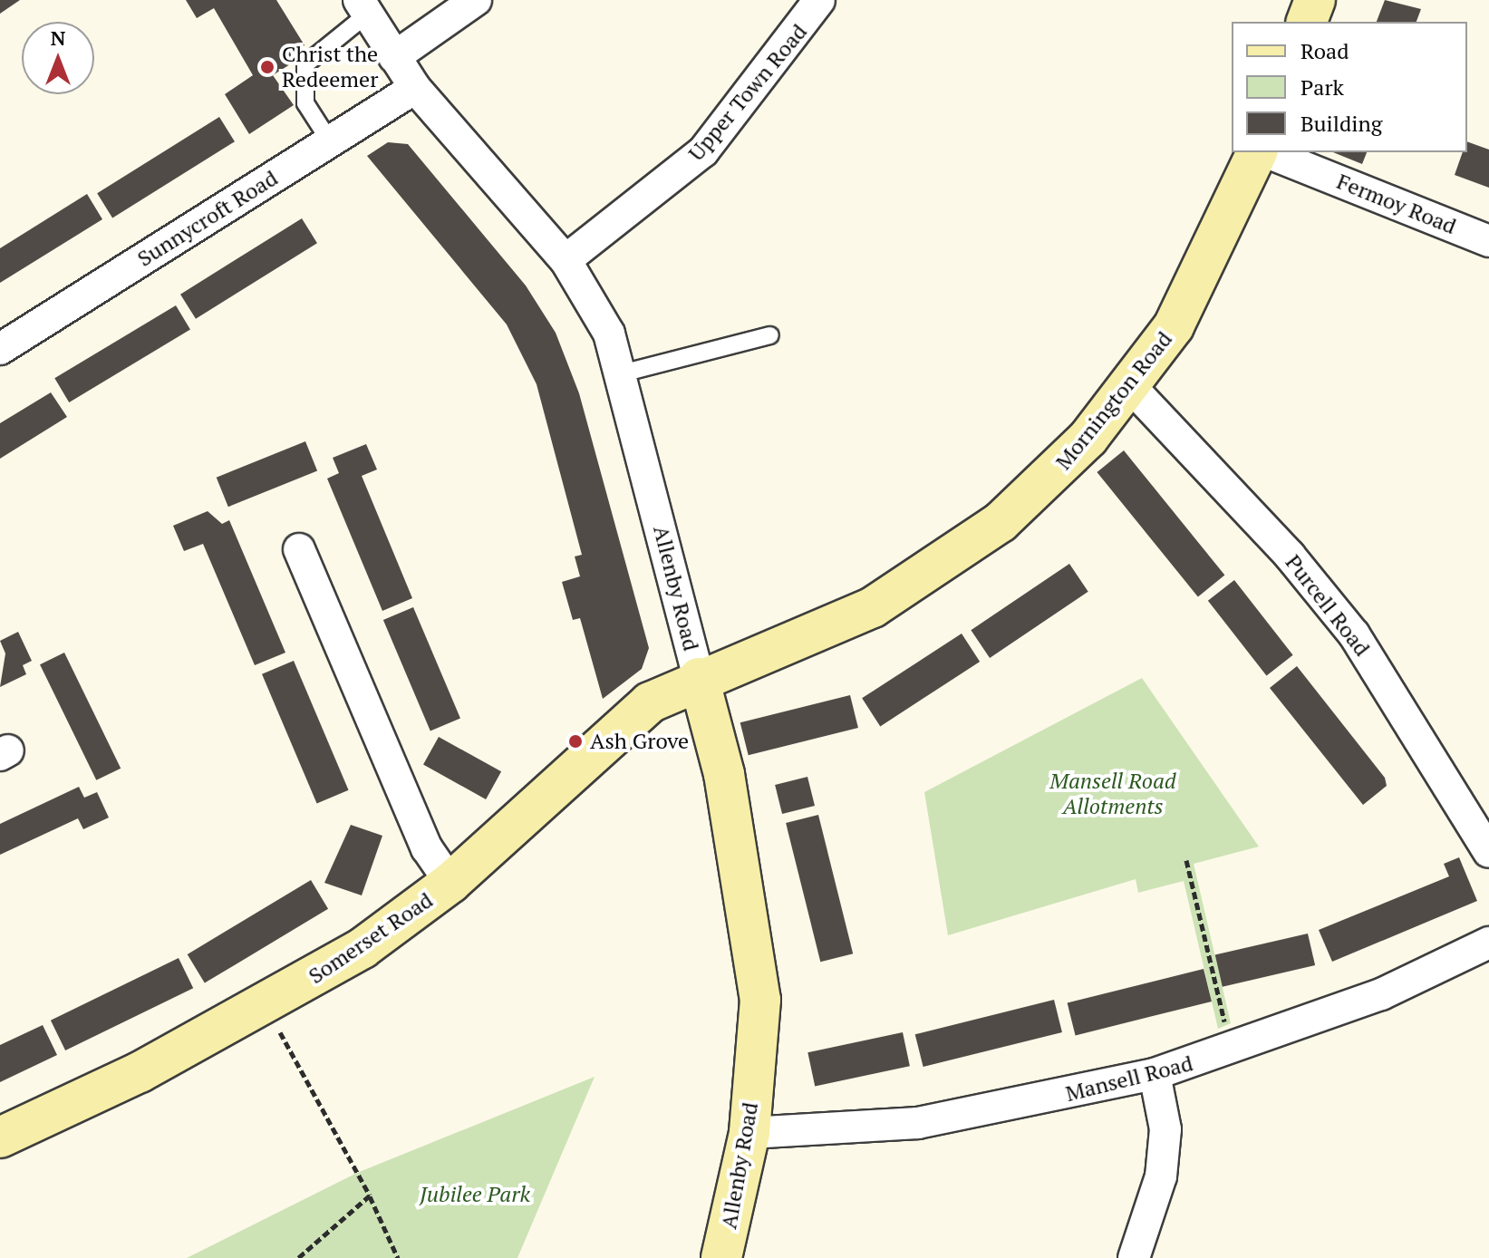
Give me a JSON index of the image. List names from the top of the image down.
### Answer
{
  "streets": {
    "street": [
      "Upper Town Road",
      "Fermoy Road",
      "Sunnycroft Road",
      "Mornington Road",
      "Allenby Road",
      "Purcell Road",
      "Somerset Road",
      "Mansell Road"
    ]
  },
  "crossings": [
    ["Upper Town Road", "Allenby Road"],
    ["Sunnycroft Road", "Allenby Road"],
    ["Mornington Road", "Allenby Road"],
    ["Mornington Road", "Purcell Road"],
    ["Mornington Road", "Somerset Road"],
    ["Allenby Road", "Somerset Road"],
    ["Allenby Road", "Mansell Road"]
  ],
  "parks": ["Mansell Road Allotments", "Jubilee Park"],
  "places": ["Christ the Redeemer", "Ash Grove"],
  "legend": ["Road", "Park", "Building"],
  "north": "top"
}
